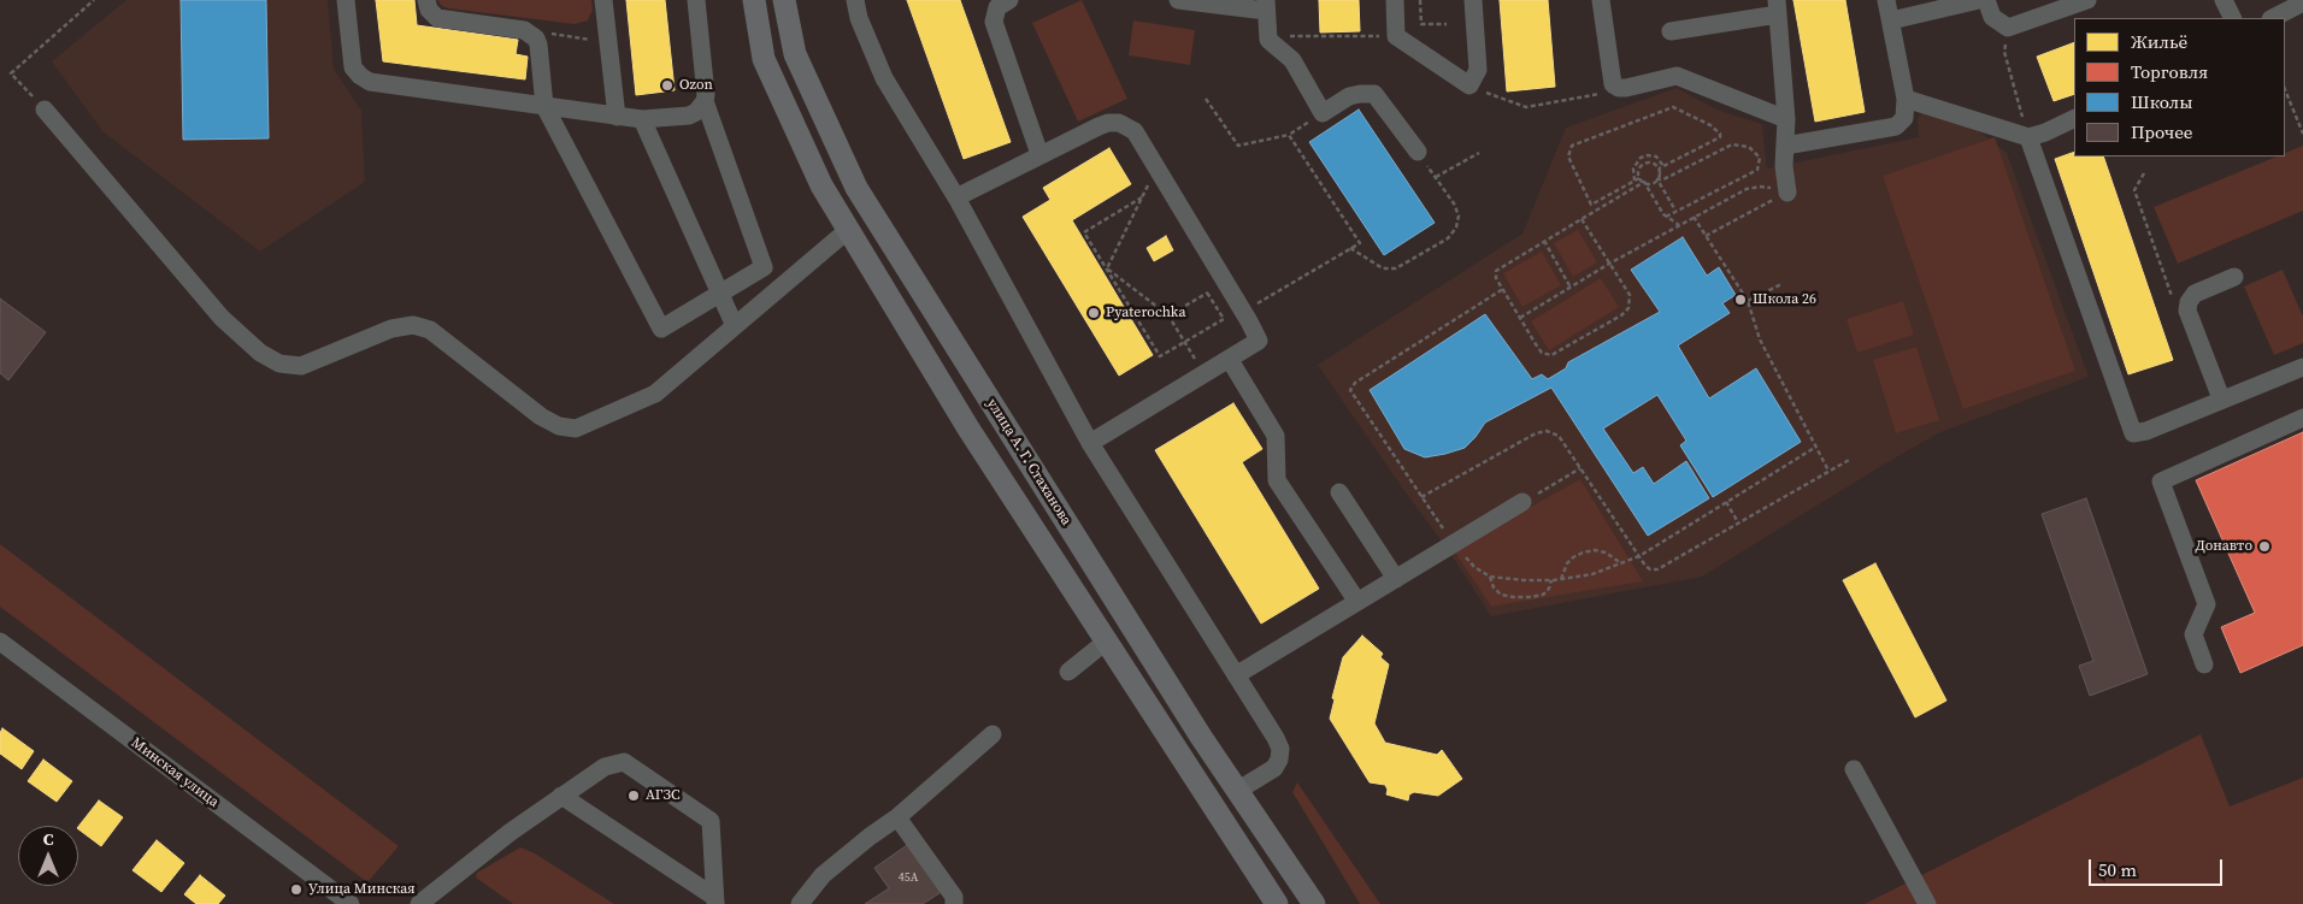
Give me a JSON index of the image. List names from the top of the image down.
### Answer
{
  "streets": {
    "main road": ["улица А. Г. Стаханова"],
    "street": ["Минская улица"]
  },
  "places": [
    "Ozon",
    "Школа 26",
    "Pyaterochka",
    "Донавто",
    "АГЗС",
    "Улица Минская"
  ],
  "house_numbers": ["45А"],
  "legend": [
    "Жильё",
    "Торговля",
    "Школы",
    "Прочее"
  ],
  "scale_bar": "50 m",
  "north": "top"
}
